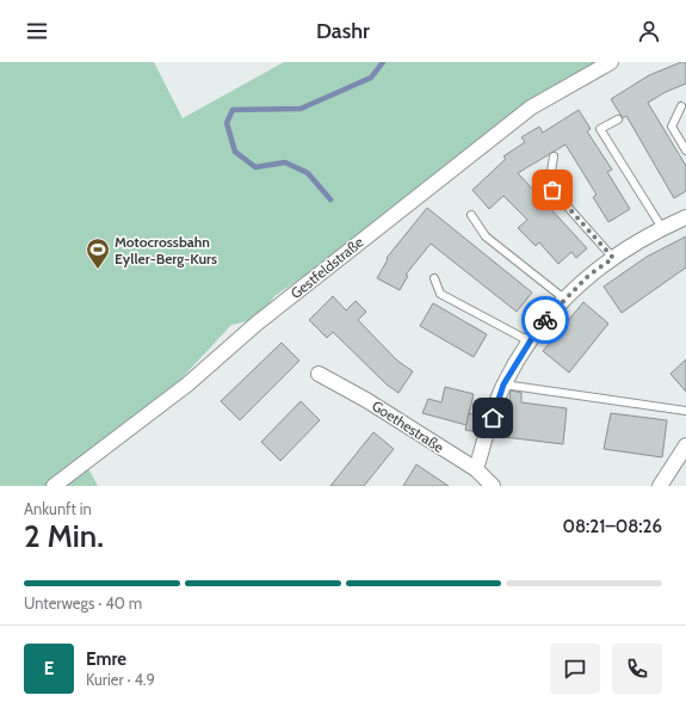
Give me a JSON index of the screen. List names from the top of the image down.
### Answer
{
  "streets": {
    "street": ["Gestfeldstraße", "Goethestraße"]
  },
  "places": {
    "sports": ["Motocrossbahn Eyller-Berg-Kurs"]
  },
  "page": {
    "header": "Dashr",
    "heading": ["2 Min.", "Ankunft in", "08:21–08:26"],
    "panel": ["Emre", "Kurier · 4.9"],
    "bar": "Unterwegs · 40 m",
    "round": "E"
  }
}
